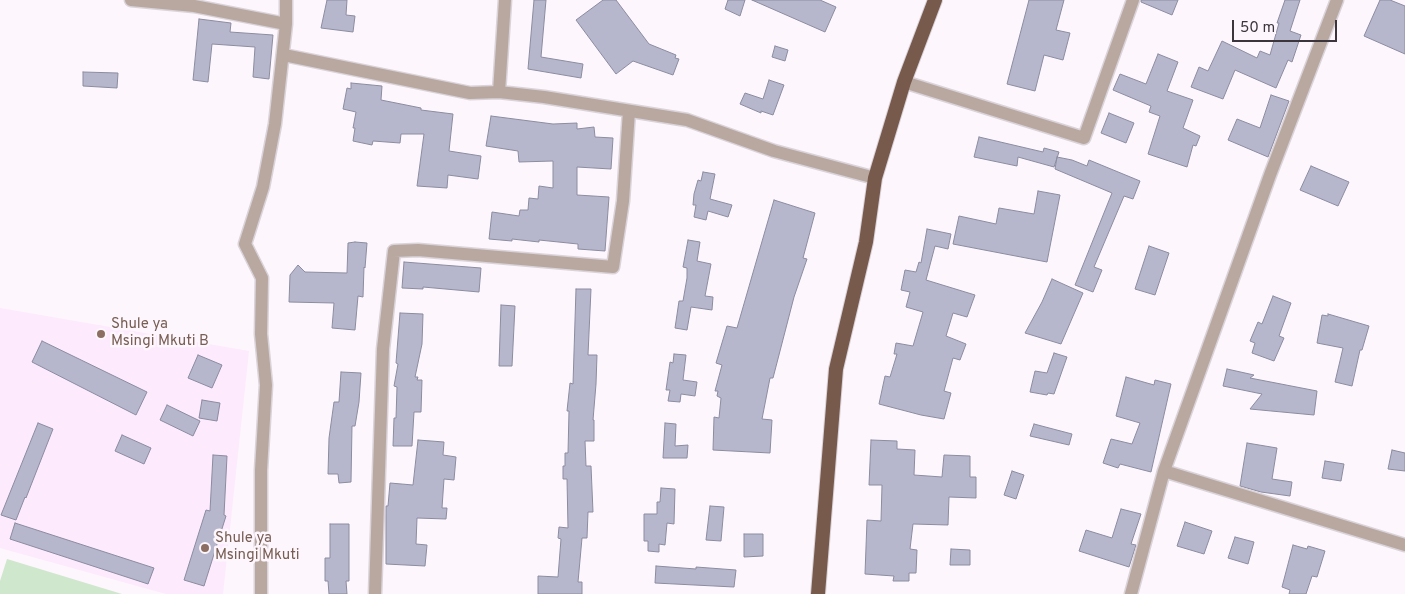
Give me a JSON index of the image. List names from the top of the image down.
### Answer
{
  "places": ["Shule ya Msingi Mkuti B", "Shule ya Msingi Mkuti"],
  "scale_bar": "50 m"
}
